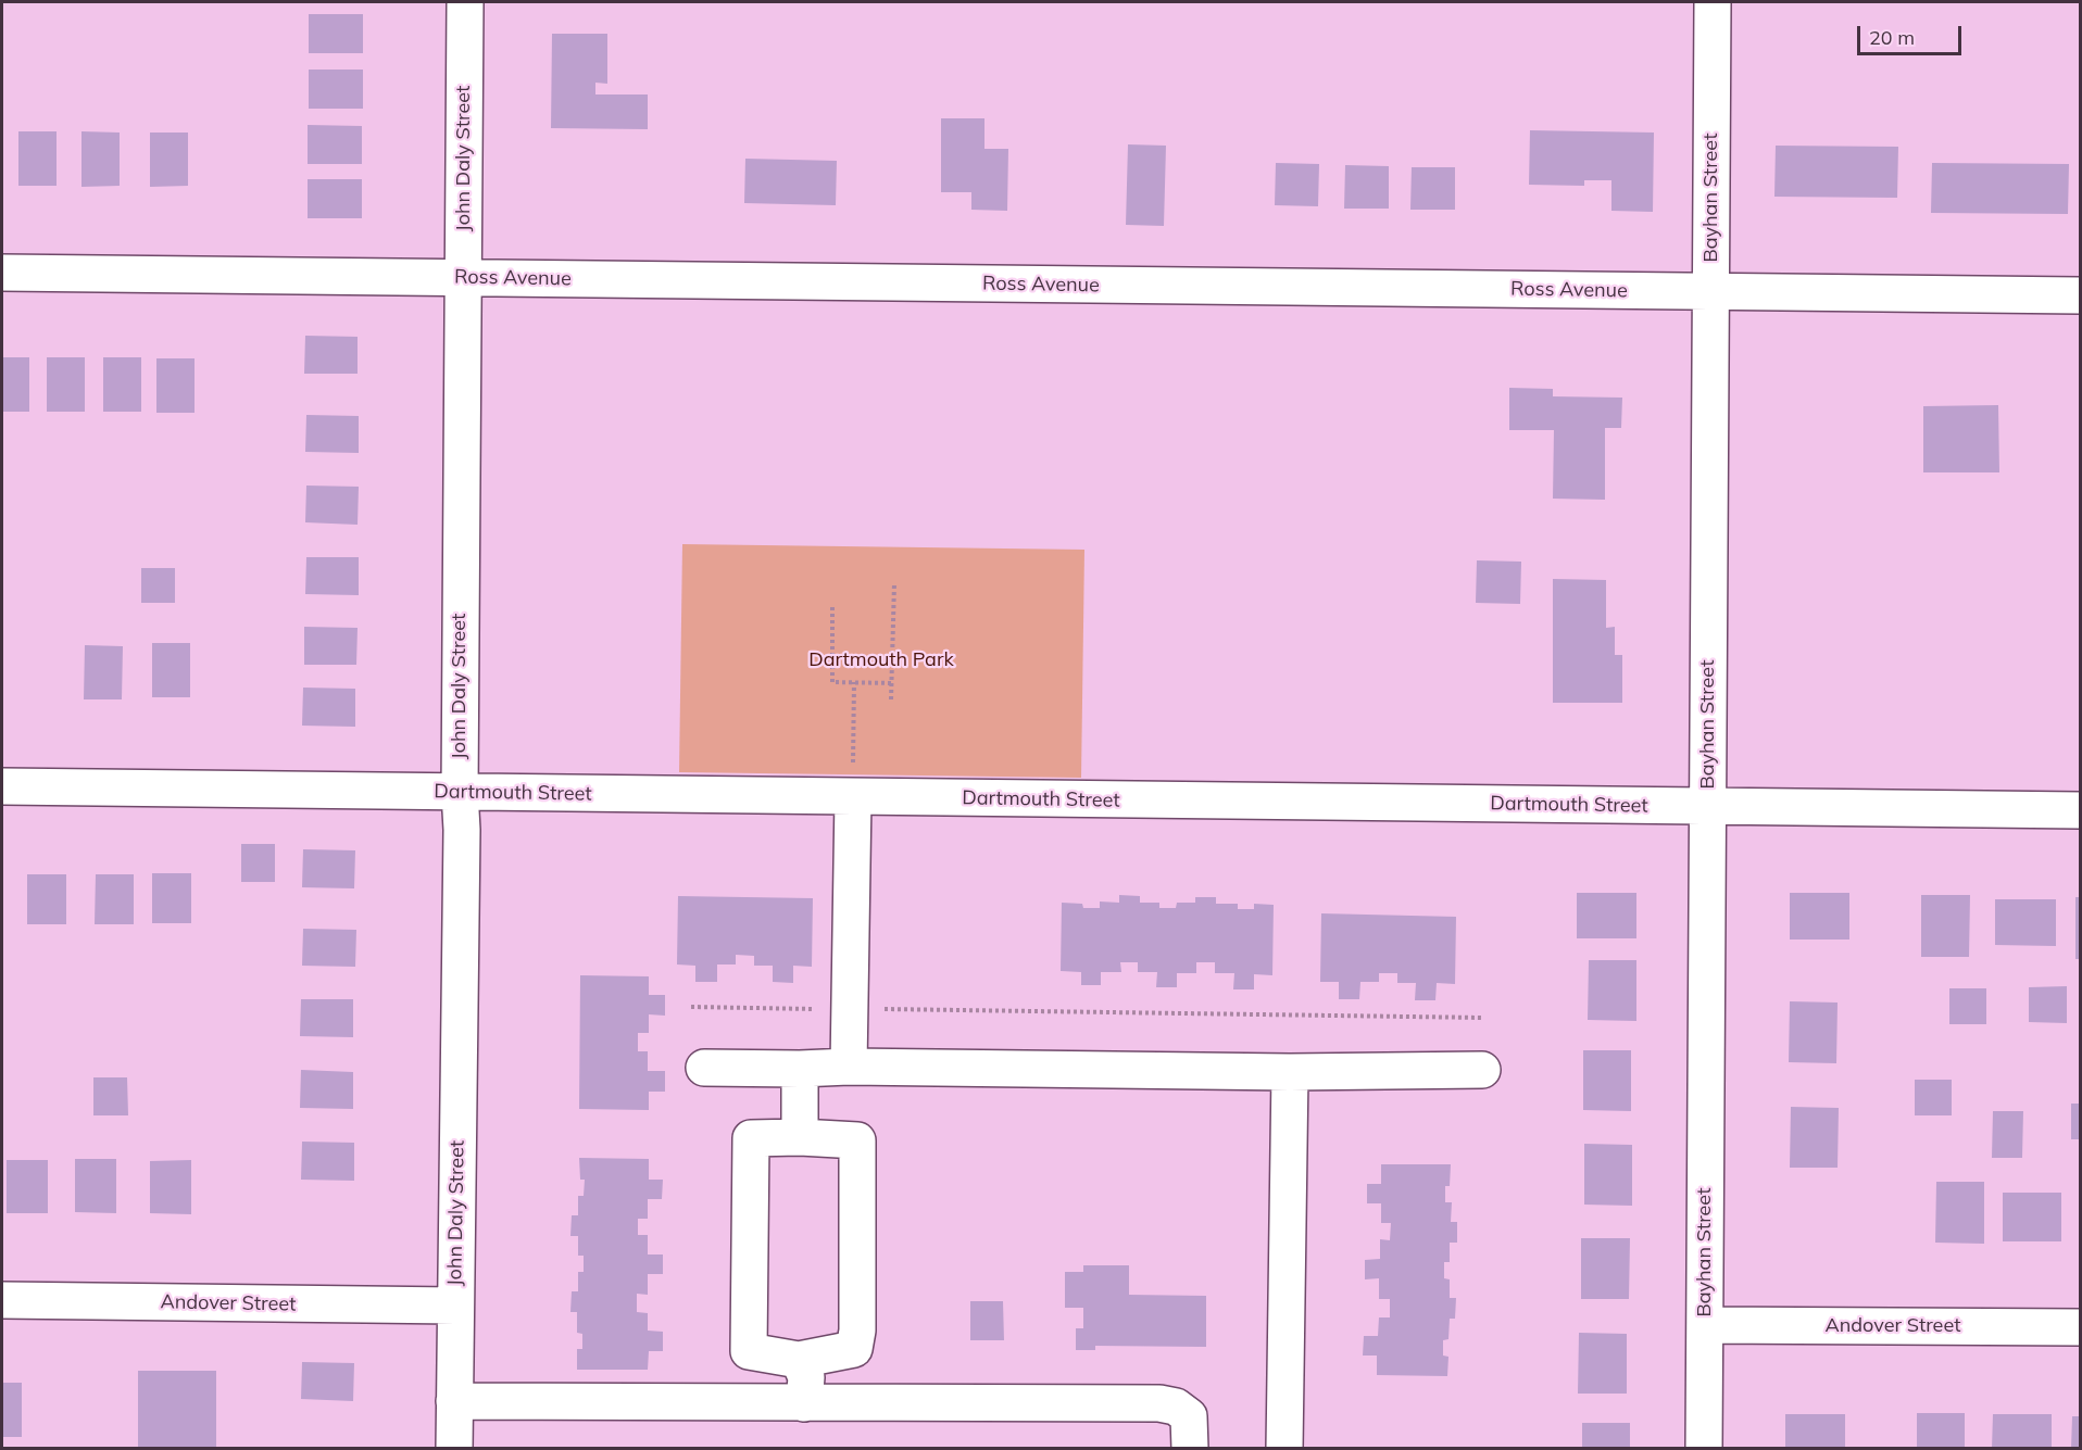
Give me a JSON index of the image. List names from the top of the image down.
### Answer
{
  "streets": {
    "street": [
      "John Daly Street",
      "Bayhan Street",
      "Ross Avenue",
      "Dartmouth Street",
      "Andover Street"
    ]
  },
  "crossings": [
    ["John Daly Street", "Ross Avenue"],
    ["John Daly Street", "Dartmouth Street"],
    ["John Daly Street", "Andover Street"],
    ["Bayhan Street", "Ross Avenue"],
    ["Bayhan Street", "Dartmouth Street"],
    ["Bayhan Street", "Andover Street"]
  ],
  "parks": ["Dartmouth Park"],
  "scale_bar": "20 m"
}
